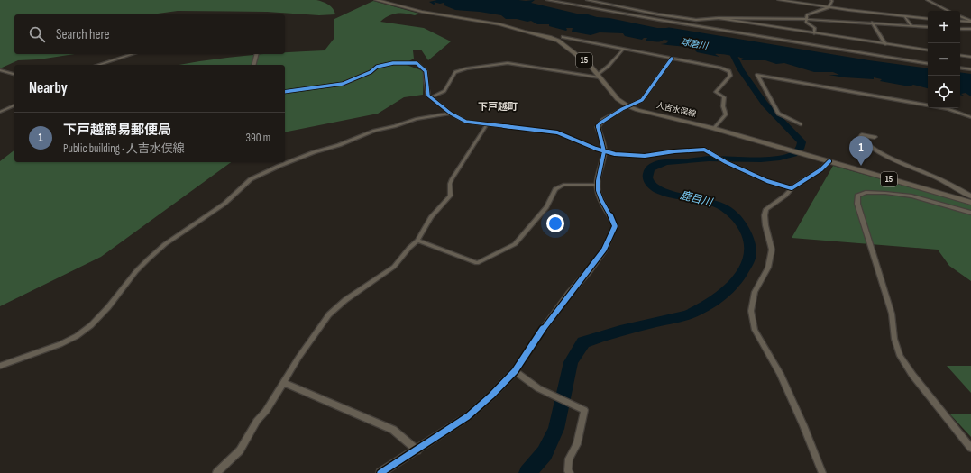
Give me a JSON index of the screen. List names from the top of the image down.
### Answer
{
  "streets": {
    "main road": ["15", "人吉水俣線"]
  },
  "districts": ["下戸越町"],
  "water": ["球磨川", "鹿目川"],
  "page": {
    "map_buttons": ["+", "−"],
    "search": "Search here",
    "heading": "Nearby",
    "list": [
      {
        "mark": "1",
        "name": "下戸越簡易郵便局",
        "note": "Public building · 人吉水俣線",
        "value": "390 m"
      }
    ],
    "pins": "1"
  }
}
